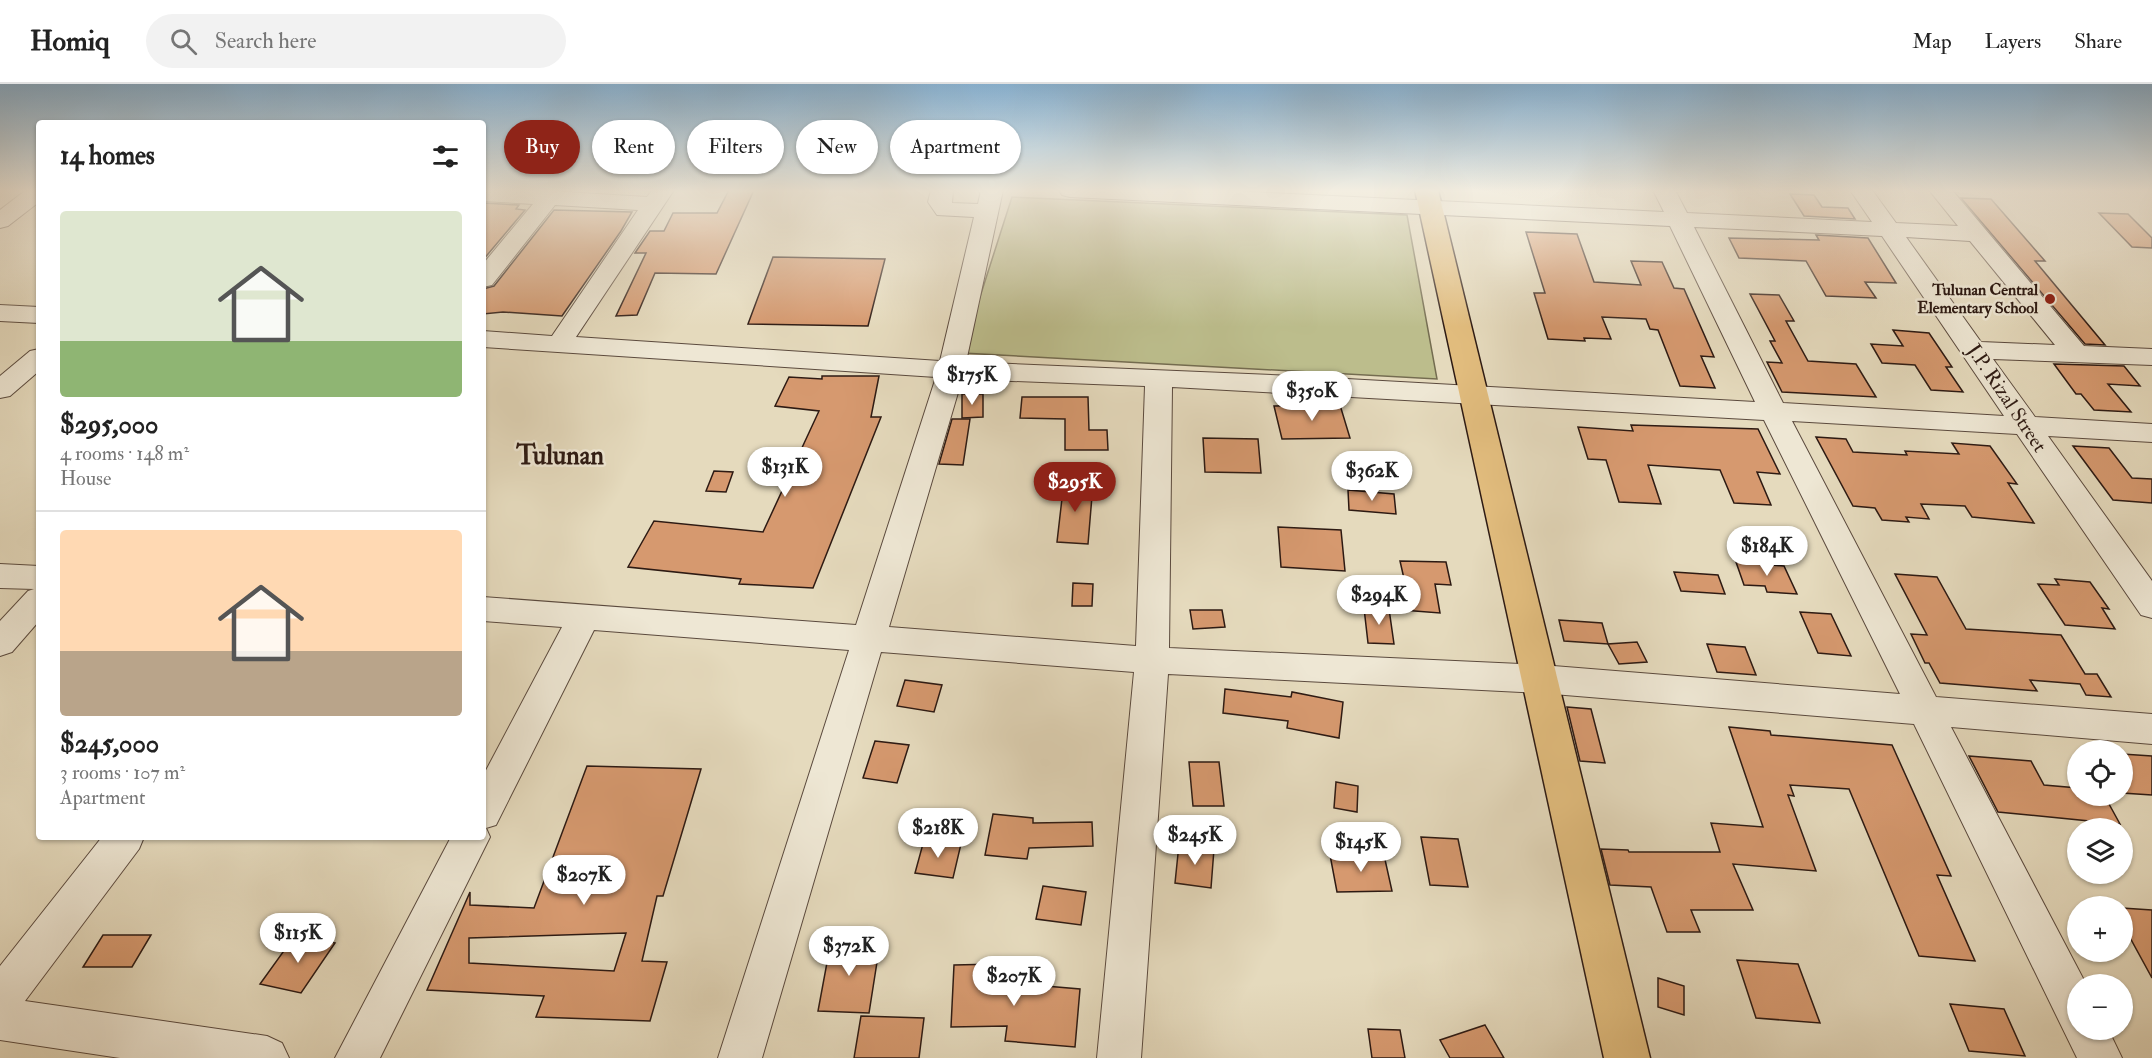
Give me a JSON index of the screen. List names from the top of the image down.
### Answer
{
  "streets": {
    "street": ["J.P. Rizal Street"]
  },
  "districts": ["Tulunan"],
  "places": ["Tulunan Central Elementary School"],
  "page": {
    "header": "Homiq",
    "search": "Search here",
    "nav": ["Map", "Layers", "Share"],
    "chip": [
      "Buy",
      "Rent",
      "Filters",
      "New",
      "Apartment"
    ],
    "heading": "14 homes",
    "list": [
      {
        "name": "$295,000",
        "note": "4 rooms · 148 m² · House"
      },
      {
        "name": "$245,000",
        "note": "3 rooms · 107 m² · Apartment"
      }
    ],
    "price": [
      "$175K",
      "$350K",
      "$131K",
      "$362K",
      "$295K",
      "$184K",
      "$294K",
      "$218K",
      "$245K",
      "$145K",
      "$207K",
      "$115K",
      "$372K",
      "$207K"
    ],
    "map_buttons": ["+", "−"]
  }
}
